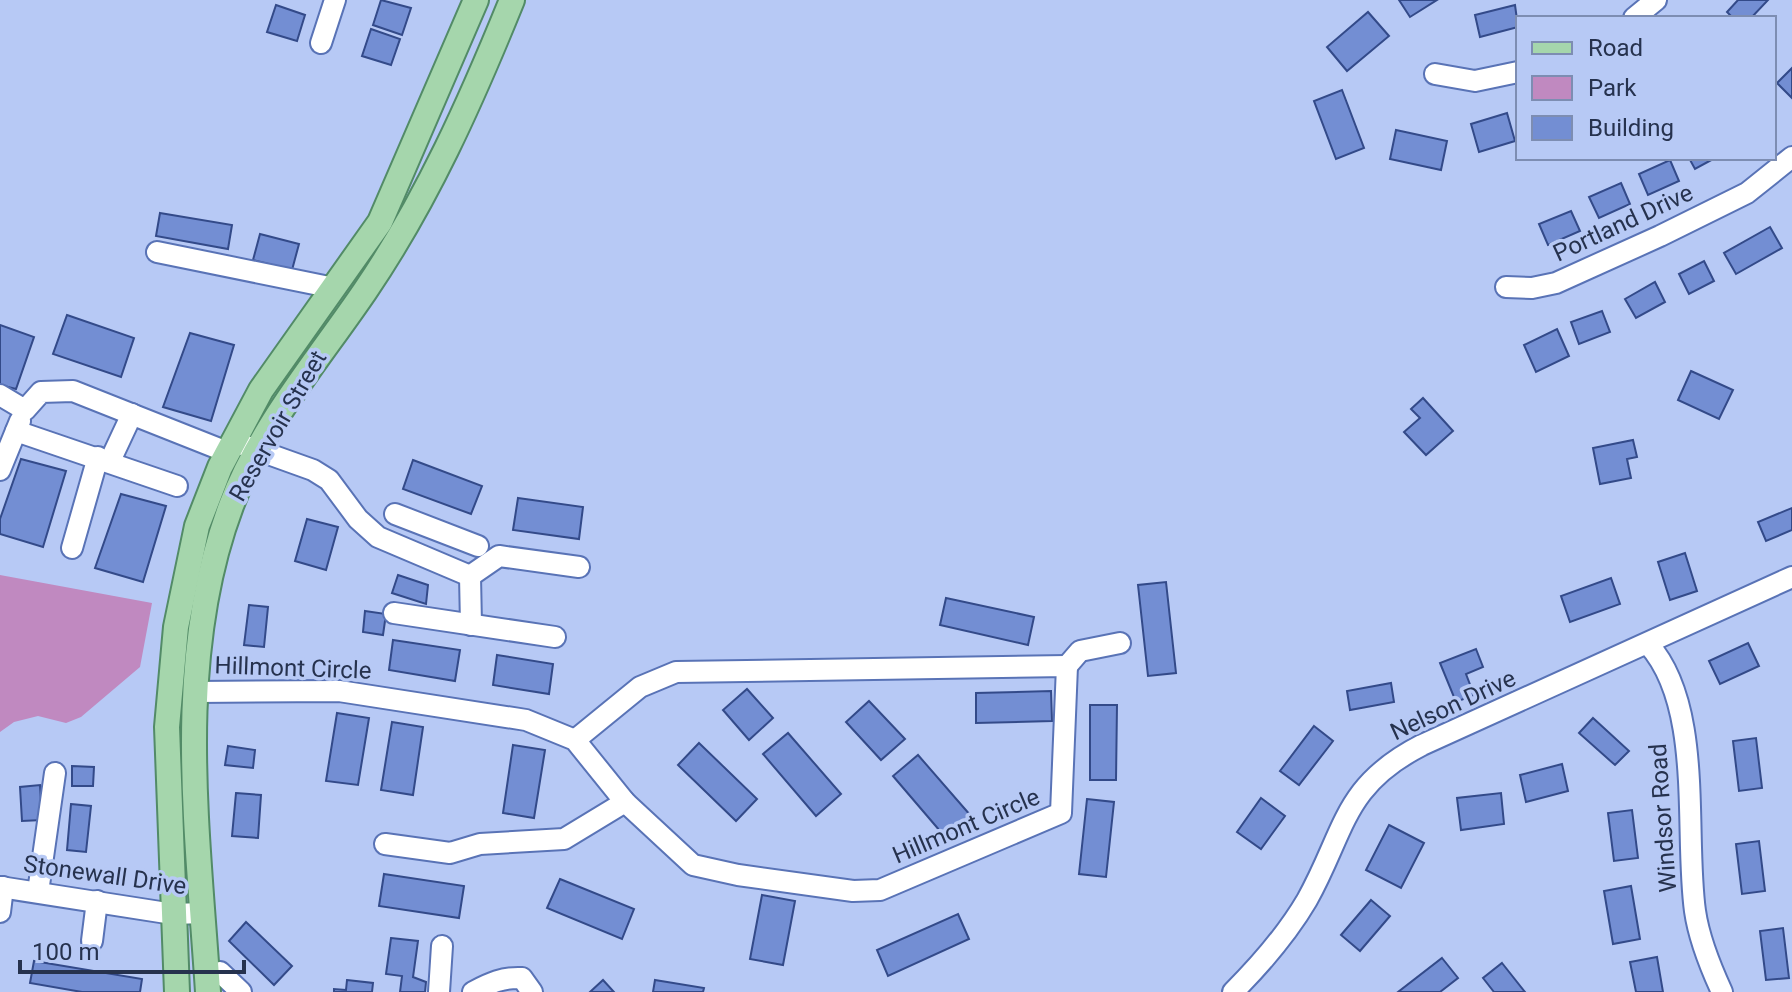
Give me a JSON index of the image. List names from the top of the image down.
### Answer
{
  "streets": {
    "main road": ["Reservoir Street"],
    "street": [
      "Portland Drive",
      "Hillmont Circle",
      "Nelson Drive",
      "Windsor Road",
      "Stonewall Drive"
    ]
  },
  "crossings": [
    ["Reservoir Street", "Hillmont Circle"],
    ["Reservoir Street", "Stonewall Drive"],
    ["Nelson Drive", "Windsor Road"]
  ],
  "legend": ["Road", "Park", "Building"],
  "scale_bar": "100 m"
}
